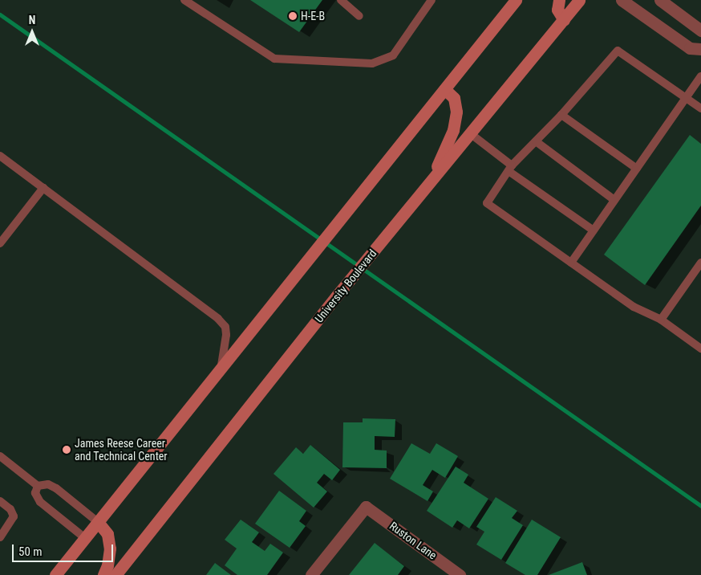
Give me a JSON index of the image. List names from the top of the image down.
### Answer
{
  "streets": {
    "main road": ["University Boulevard"],
    "street": ["Ruston Lane"]
  },
  "places": ["H-E-B", "James Reese Career and Technical Center"],
  "scale_bar": "50 m",
  "north": "top"
}
